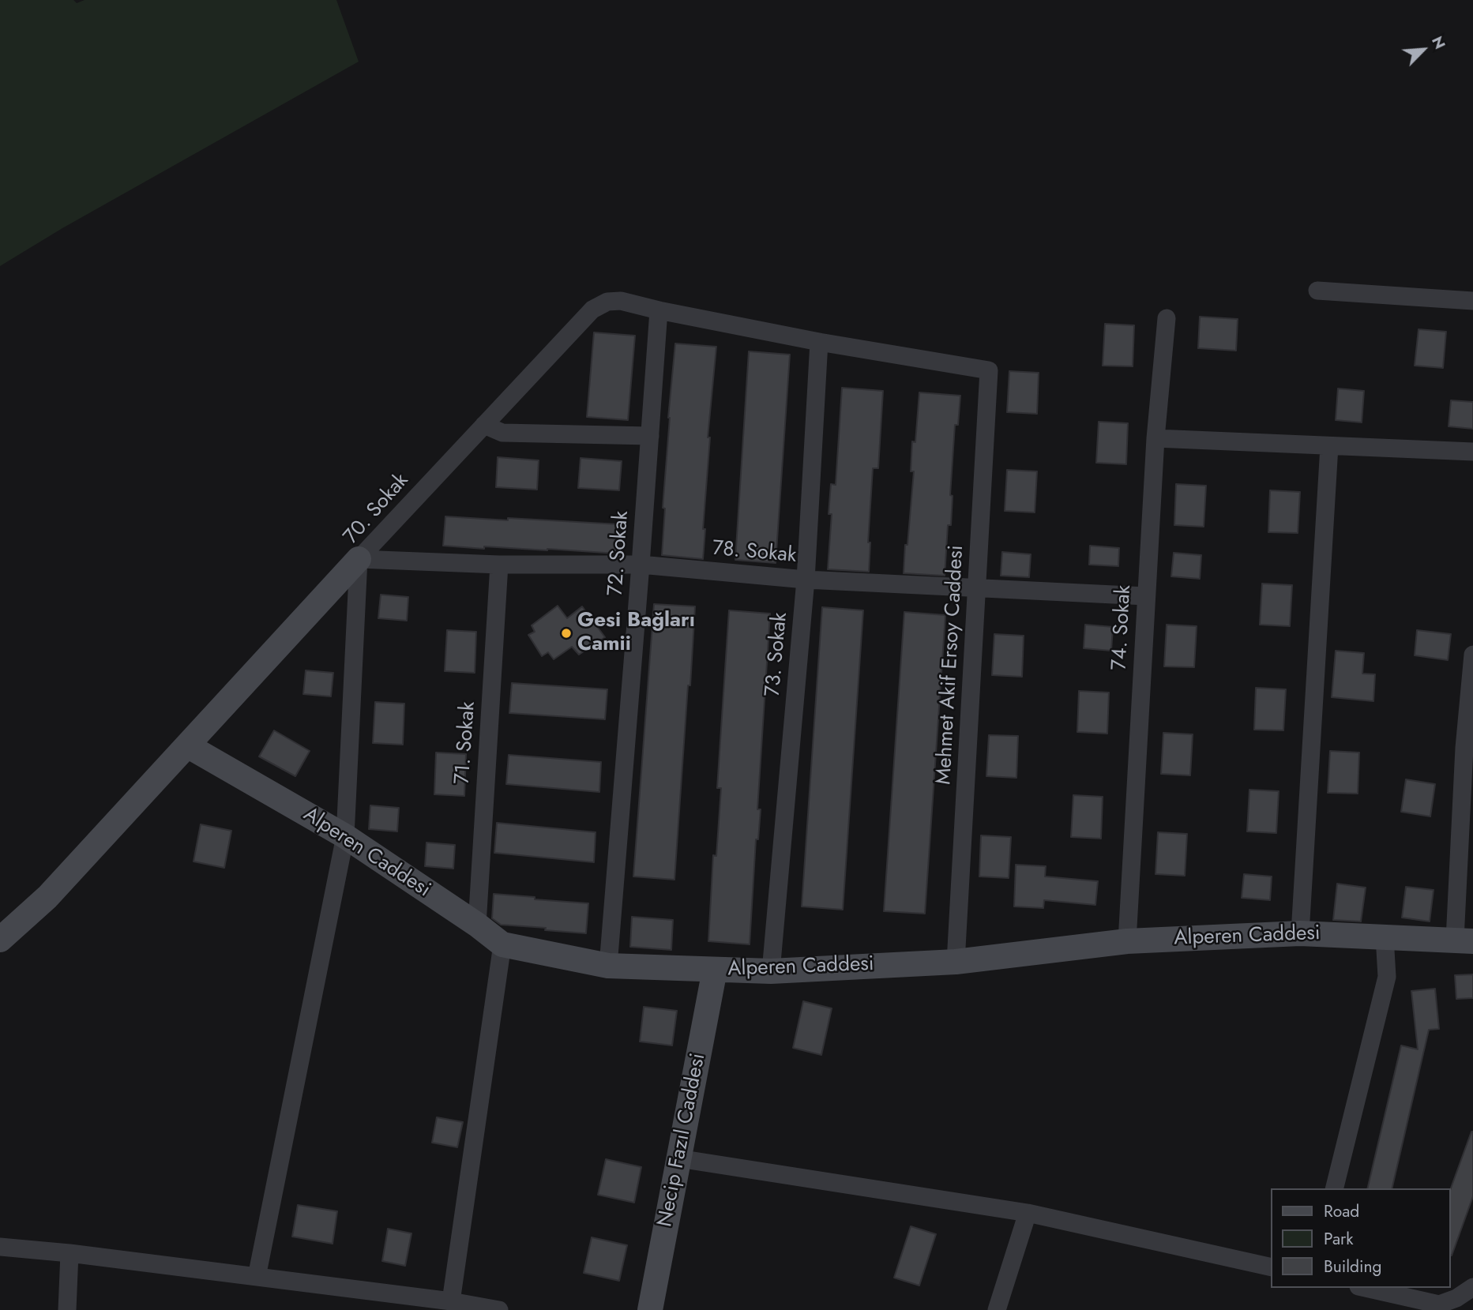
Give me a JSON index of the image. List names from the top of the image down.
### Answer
{
  "streets": {
    "street": [
      "70. Sokak",
      "78. Sokak",
      "72. Sokak",
      "74. Sokak",
      "73. Sokak",
      "Mehmet Akif Ersoy Caddesi",
      "71. Sokak",
      "Alperen Caddesi",
      "Necip Fazıl Caddesi"
    ]
  },
  "crossings": [
    ["70. Sokak", "78. Sokak"],
    ["70. Sokak", "72. Sokak"],
    ["70. Sokak", "Alperen Caddesi"],
    ["78. Sokak", "72. Sokak"],
    ["78. Sokak", "74. Sokak"],
    ["78. Sokak", "73. Sokak"],
    ["78. Sokak", "Mehmet Akif Ersoy Caddesi"],
    ["78. Sokak", "71. Sokak"],
    ["72. Sokak", "Alperen Caddesi"],
    ["74. Sokak", "Alperen Caddesi"],
    ["73. Sokak", "Mehmet Akif Ersoy Caddesi"],
    ["73. Sokak", "Alperen Caddesi"],
    ["Mehmet Akif Ersoy Caddesi", "Alperen Caddesi"],
    ["71. Sokak", "Alperen Caddesi"],
    ["Alperen Caddesi", "Necip Fazıl Caddesi"]
  ],
  "places": ["Gesi Bağları Camii"],
  "legend": ["Road", "Park", "Building"],
  "north": "top right"
}
